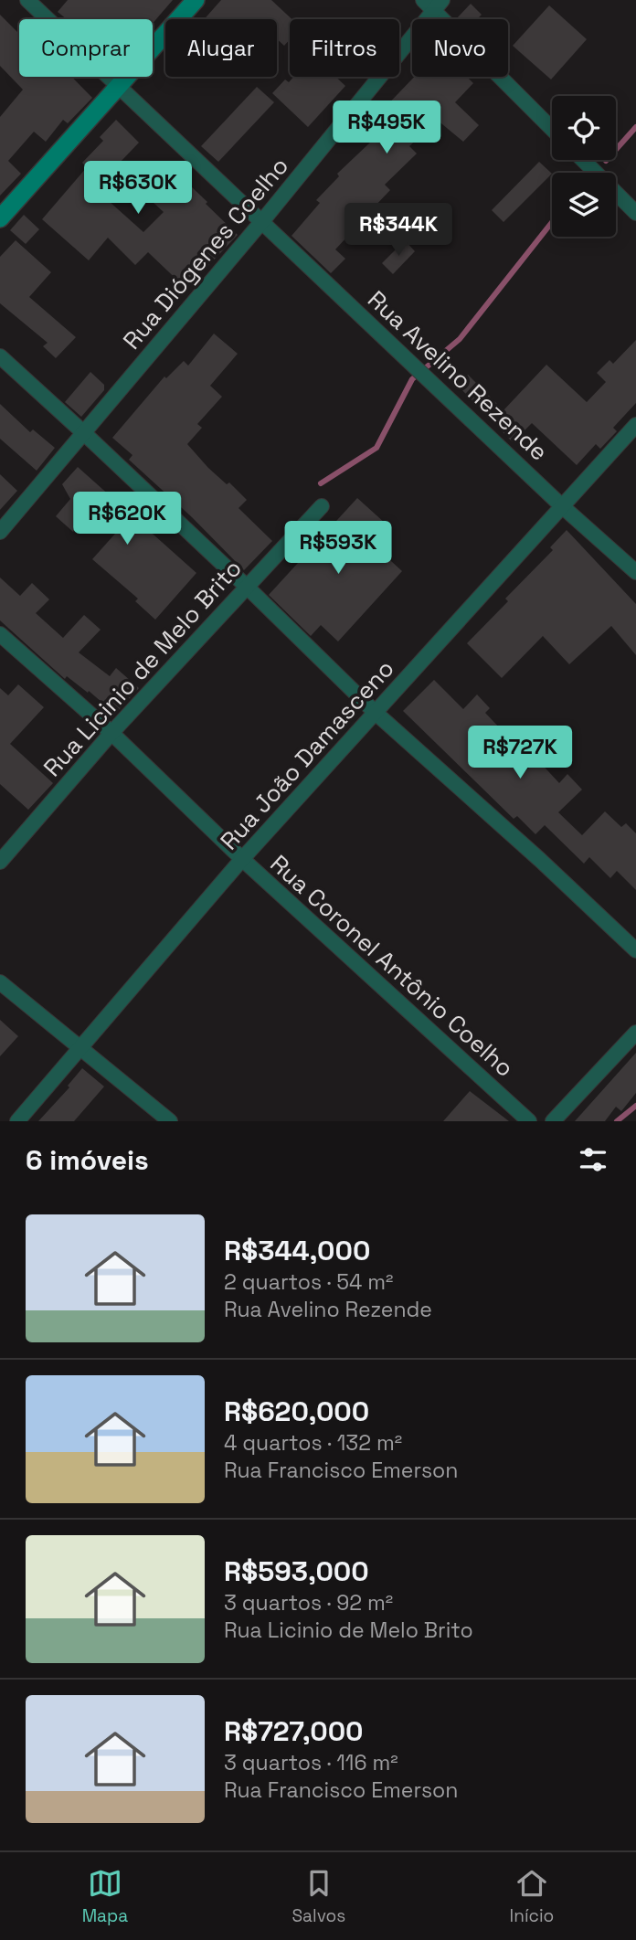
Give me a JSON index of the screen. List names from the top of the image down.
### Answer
{
  "streets": {
    "street": [
      "Rua Diógenes Coelho",
      "Rua Avelino Rezende",
      "Rua Licinio de Melo Brito",
      "Rua João Damasceno",
      "Rua Coronel Antônio Coelho"
    ]
  },
  "crossings": [
    ["Rua Diógenes Coelho", "Rua Avelino Rezende"],
    ["Rua Avelino Rezende", "Rua João Damasceno"],
    ["Rua Licinio de Melo Brito", "Rua Coronel Antônio Coelho"],
    ["Rua João Damasceno", "Rua Coronel Antônio Coelho"]
  ],
  "page": {
    "chip": [
      "Comprar",
      "Alugar",
      "Filtros",
      "Novo"
    ],
    "price": [
      "R$495K",
      "R$630K",
      "R$344K",
      "R$620K",
      "R$593K",
      "R$727K"
    ],
    "heading": "6 imóveis",
    "list": [
      {
        "name": "R$344,000",
        "note": "2 quartos · 54 m² · Rua Avelino Rezende"
      },
      {
        "name": "R$620,000",
        "note": "4 quartos · 132 m² · Rua Francisco Emerson"
      },
      {
        "name": "R$593,000",
        "note": "3 quartos · 92 m² · Rua Licinio de Melo Brito"
      },
      {
        "name": "R$727,000",
        "note": "3 quartos · 116 m² · Rua Francisco Emerson"
      }
    ],
    "tabs": ["Mapa", "Salvos", "Início"]
  }
}
